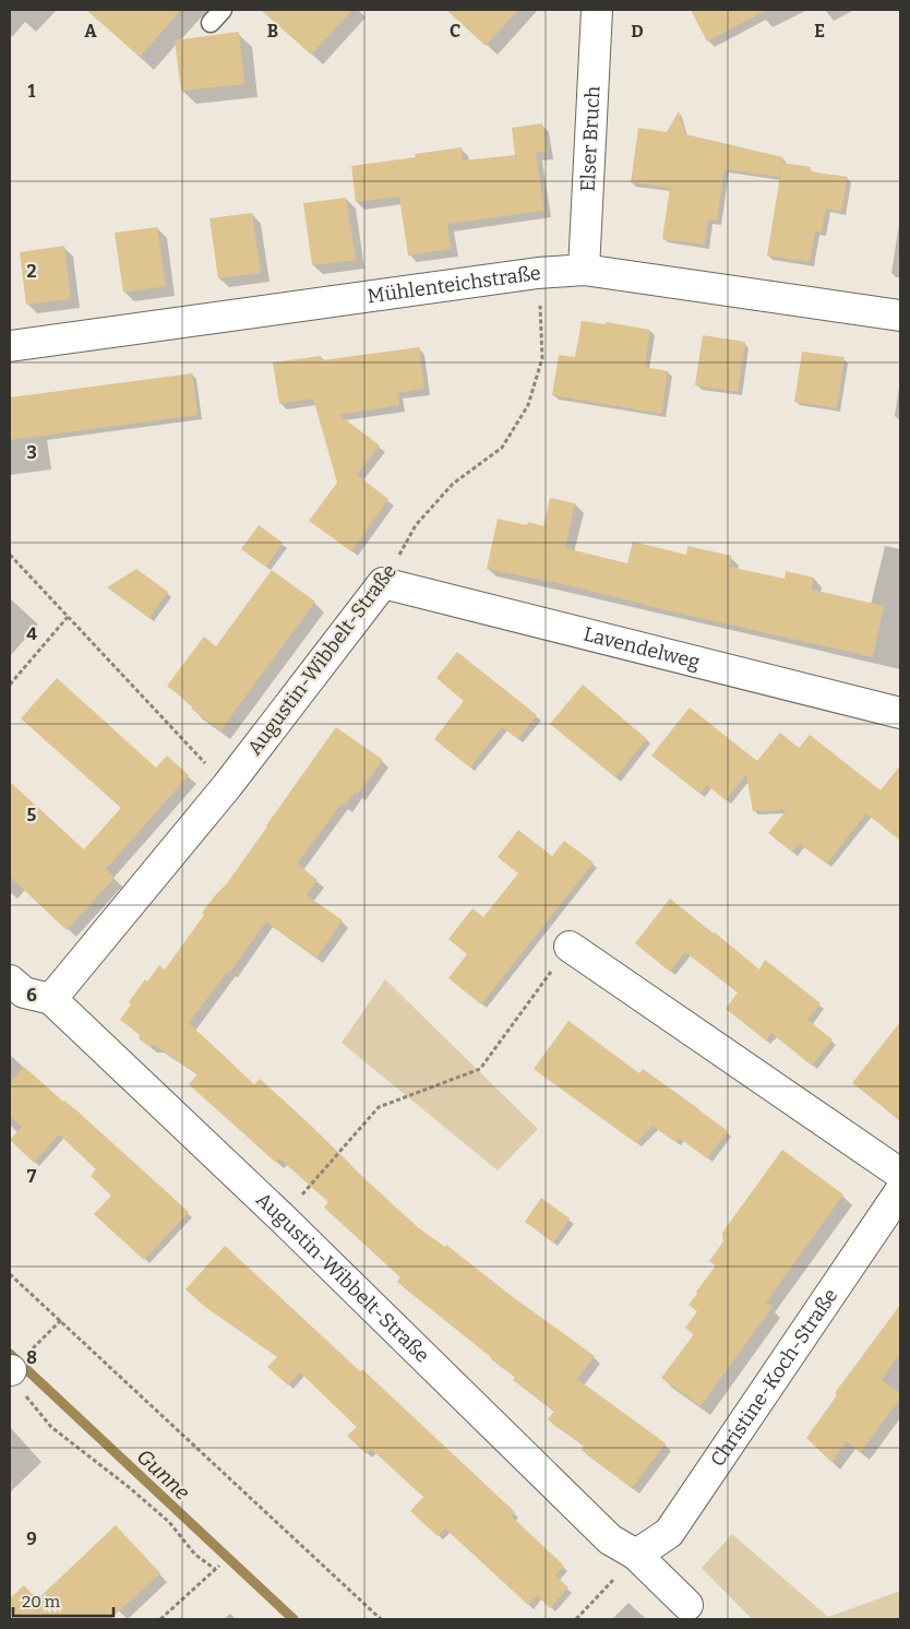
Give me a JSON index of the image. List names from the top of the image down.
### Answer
{
  "streets": {
    "street": [
      "Elser Bruch",
      "Mühlenteichstraße",
      "Lavendelweg",
      "Augustin-Wibbelt-Straße",
      "Christine-Koch-Straße"
    ]
  },
  "crossings": [
    ["Elser Bruch", "Mühlenteichstraße"],
    ["Mühlenteichstraße", "Augustin-Wibbelt-Straße"],
    ["Lavendelweg", "Augustin-Wibbelt-Straße"],
    ["Augustin-Wibbelt-Straße", "Christine-Koch-Straße"]
  ],
  "water": ["Gunne"],
  "scale_bar": "20 m",
  "grid": {
    "columns": [
      "A",
      "B",
      "C",
      "D",
      "E"
    ],
    "rows": [
      "1",
      "2",
      "3",
      "4",
      "5",
      "6",
      "7",
      "8",
      "9"
    ]
  }
}
